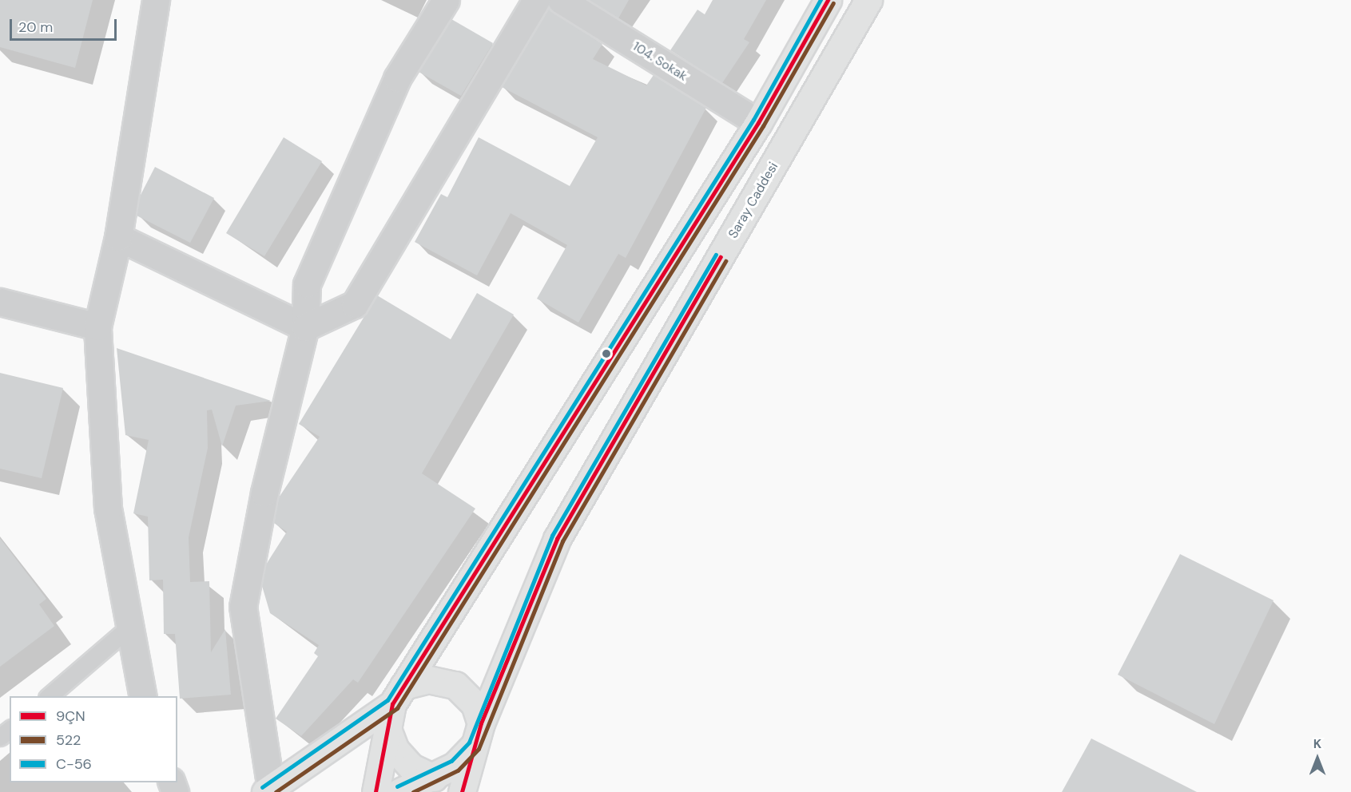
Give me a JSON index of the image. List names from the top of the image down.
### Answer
{
  "streets": {
    "main road": ["Saray Caddesi"],
    "street": ["104. Sokak"]
  },
  "lines": ["transit line 9ÇN", "transit line C-56", "transit line 522"],
  "legend": ["9ÇN", "522", "C-56"],
  "scale_bar": "20 m",
  "north": "top"
}
